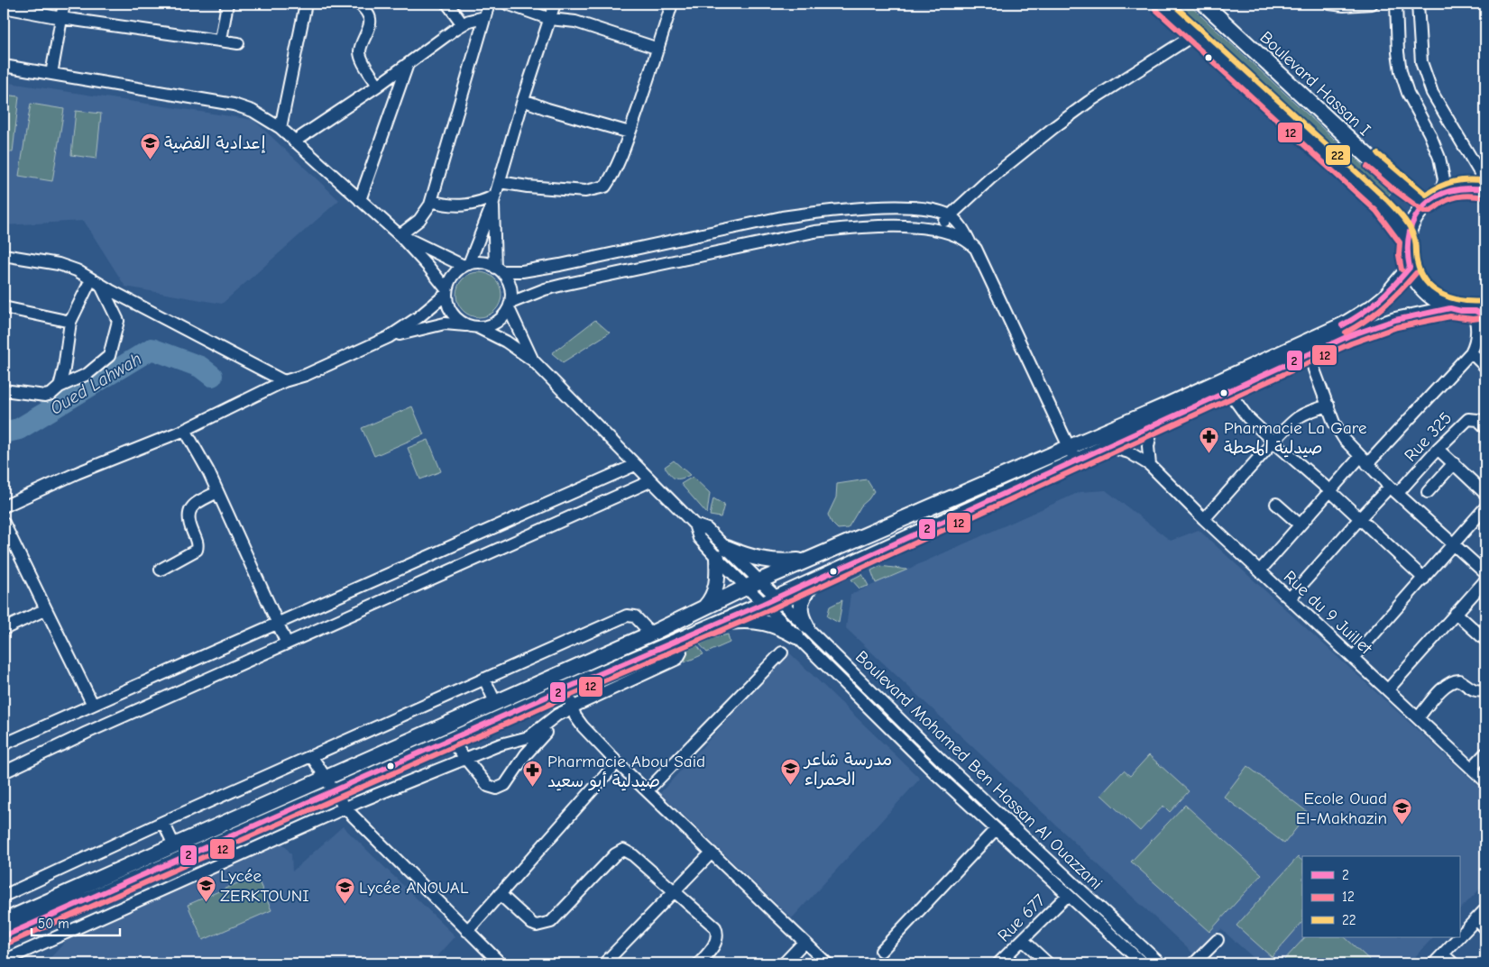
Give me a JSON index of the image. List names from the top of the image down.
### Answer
{
  "streets": {
    "main road": ["Boulevard Hassan I"],
    "street": [
      "Rue 325",
      "Rue du 9 Juillet",
      "Boulevard Mohamed Ben Hassan Al Ouazzani",
      "Rue 677"
    ]
  },
  "crossings": [
    ["Rue 325", "Rue du 9 Juillet"],
    ["Boulevard Mohamed Ben Hassan Al Ouazzani", "Rue 677"]
  ],
  "water": ["Oued Lahwah"],
  "places": {
    "school or university": [
      "إعدادية الفضية",
      "مدرسة شاعر الحمراء",
      "Ecole Ouad El-Makhazin",
      "Lycée ZERKTOUNI",
      "Lycée ANOUAL"
    ],
    "pharmacy": ["Pharmacie La Gare صيدلية المحطة", "Pharmacie Abou Said صيدلية أبو سعيد"]
  },
  "lines": ["transit line 22", "transit line 12", "transit line 2"],
  "legend": ["2", "12", "22"],
  "scale_bar": "50 m"
}
